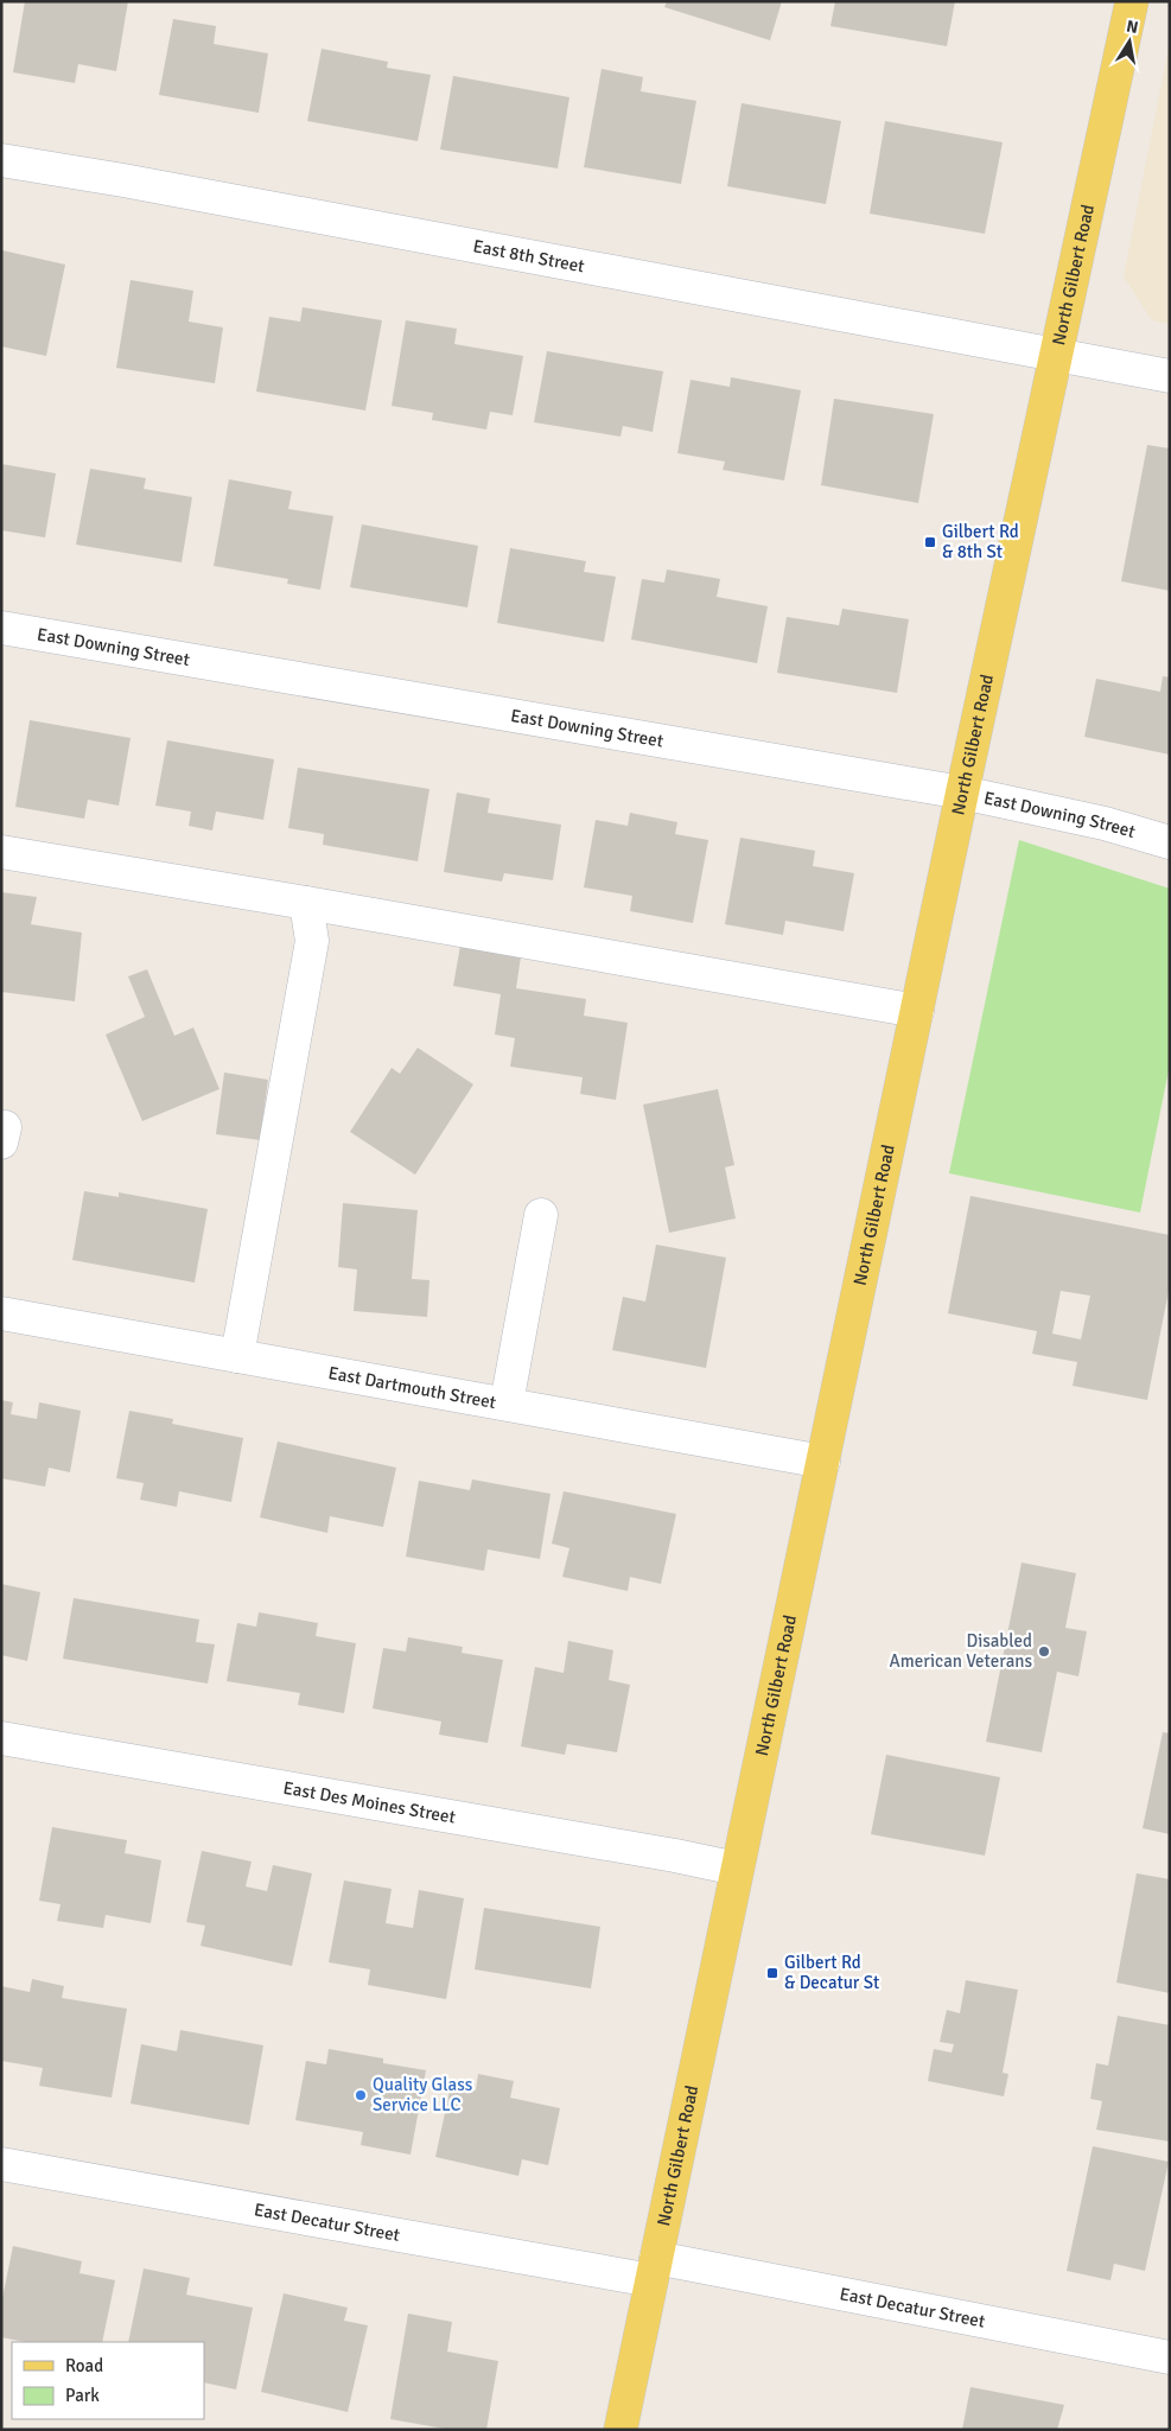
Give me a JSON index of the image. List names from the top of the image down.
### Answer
{
  "streets": {
    "main road": ["North Gilbert Road"],
    "street": [
      "East 8th Street",
      "East Downing Street",
      "East Dartmouth Street",
      "East Des Moines Street",
      "East Decatur Street"
    ]
  },
  "crossings": [
    ["East 8th Street", "North Gilbert Road"],
    ["North Gilbert Road", "East Downing Street"],
    ["North Gilbert Road", "East Dartmouth Street"],
    ["North Gilbert Road", "East Des Moines Street"],
    ["North Gilbert Road", "East Decatur Street"]
  ],
  "places": {
    "transit": ["Gilbert Rd & 8th St", "Gilbert Rd & Decatur St"],
    "other": ["Disabled American Veterans", "Quality Glass Service LLC"]
  },
  "legend": ["Road", "Park"],
  "north": "top"
}
